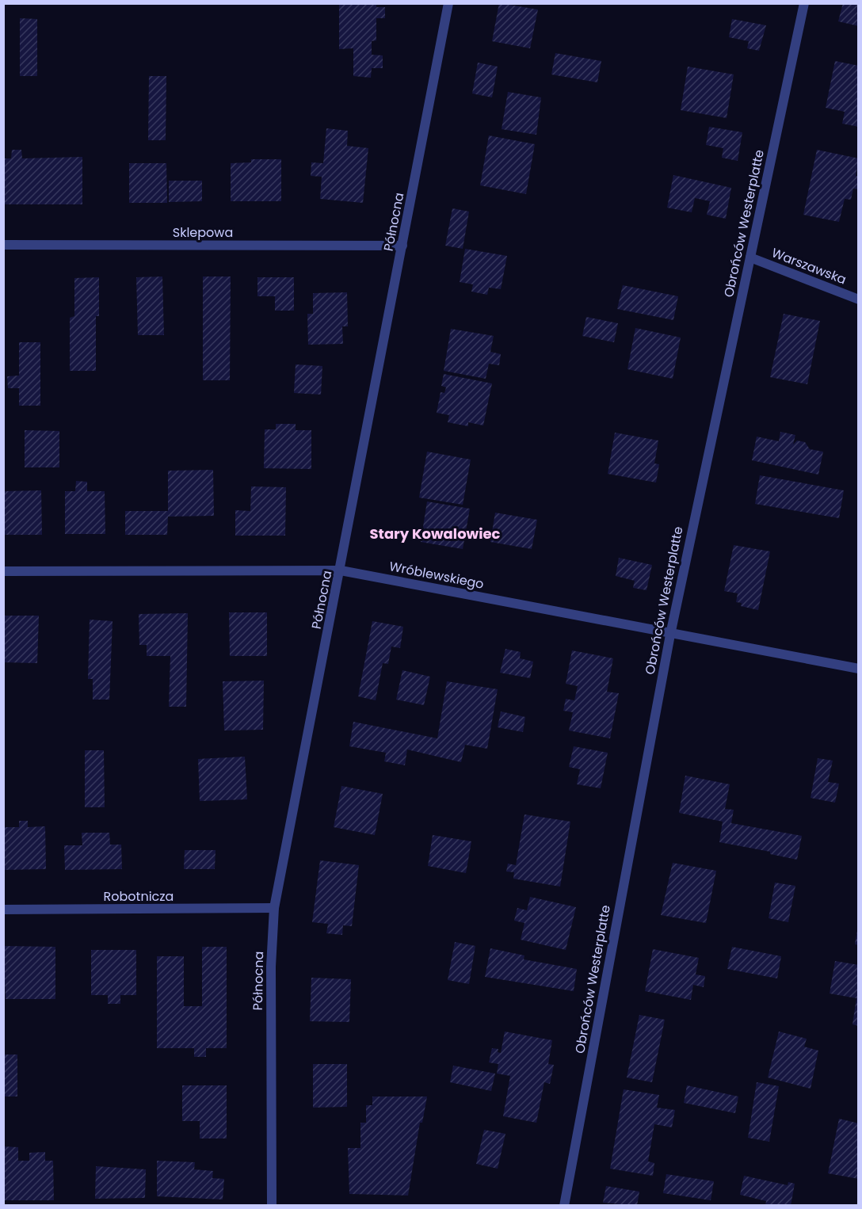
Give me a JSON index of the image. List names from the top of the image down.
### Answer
{
  "streets": {
    "street": [
      "Północna",
      "Obrońców Westerplatte",
      "Sklepowa",
      "Warszawska",
      "Wróblewskiego",
      "Robotnicza"
    ]
  },
  "crossings": [
    ["Północna", "Sklepowa"],
    ["Północna", "Wróblewskiego"],
    ["Północna", "Robotnicza"],
    ["Obrońców Westerplatte", "Warszawska"],
    ["Obrońców Westerplatte", "Wróblewskiego"]
  ],
  "districts": ["Stary Kowalowiec"]
}
